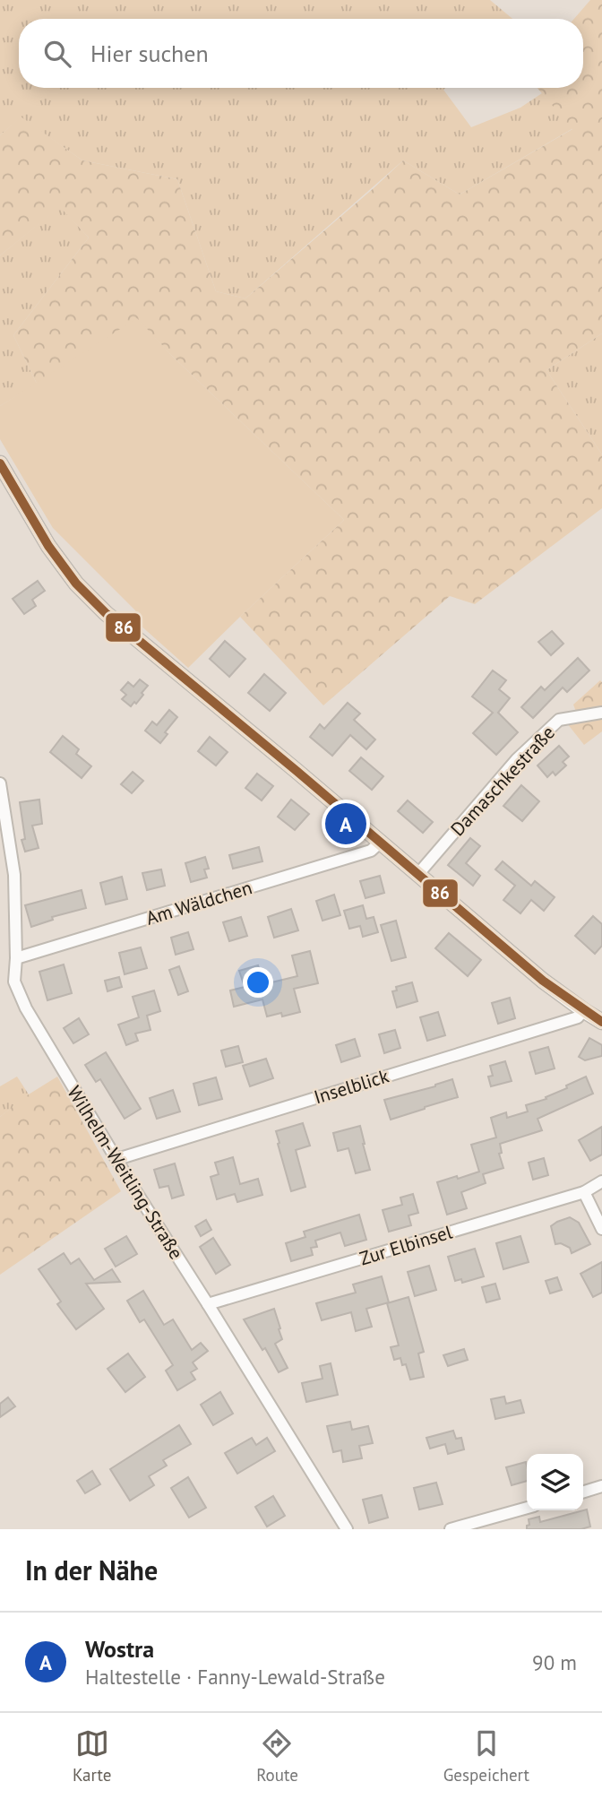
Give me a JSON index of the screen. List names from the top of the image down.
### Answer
{
  "streets": {
    "street": [
      "Damaschkestraße",
      "Am Wäldchen",
      "Inselblick",
      "Wilhelm-Weitling-Straße",
      "Zur Elbinsel"
    ]
  },
  "crossings": [
    ["Am Wäldchen", "Wilhelm-Weitling-Straße"],
    ["Inselblick", "Wilhelm-Weitling-Straße"],
    ["Wilhelm-Weitling-Straße", "Zur Elbinsel"]
  ],
  "lines": ["transit line 86"],
  "page": {
    "search": "Hier suchen",
    "pins": "A",
    "heading": "In der Nähe",
    "list": [
      {
        "mark": "A",
        "name": "Wostra",
        "note": "Haltestelle · Fanny-Lewald-Straße",
        "value": "90 m"
      }
    ],
    "nav": ["Karte", "Route", "Gespeichert"]
  }
}
